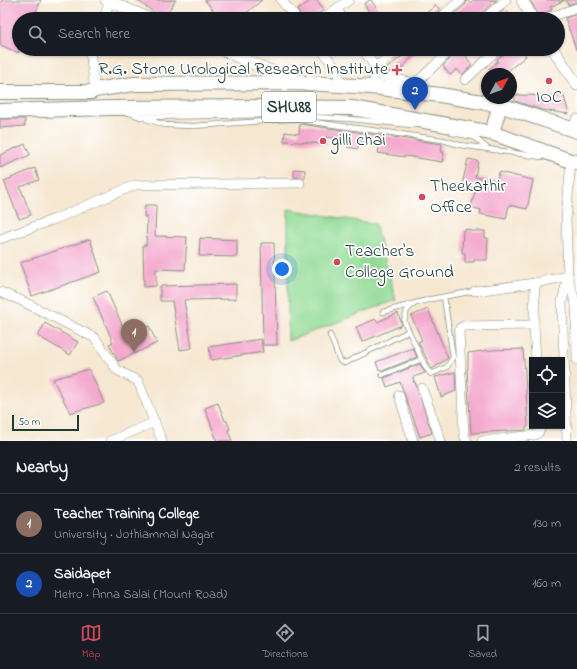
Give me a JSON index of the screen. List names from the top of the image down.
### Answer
{
  "streets": {
    "main road": ["SHU88"]
  },
  "places": {
    "health": ["R.G. Stone Urological Research Institute"],
    "other": [
      "IOC",
      "gilli chai",
      "Theekathir Office",
      "Teacher's College Ground"
    ]
  },
  "scale_bar": "50 m",
  "north": "top right",
  "page": {
    "search": "Search here",
    "pins": ["2", "1"],
    "scale": "50 m",
    "heading": ["Nearby", "2 results"],
    "list": [
      {
        "mark": "1",
        "name": "Teacher Training College",
        "note": "University · Jothiammal Nagar",
        "value": "130 m"
      },
      {
        "mark": "2",
        "name": "Saidapet",
        "note": "Metro · Anna Salai (Mount Road)",
        "value": "160 m"
      }
    ],
    "nav": ["Map", "Directions", "Saved"]
  }
}
